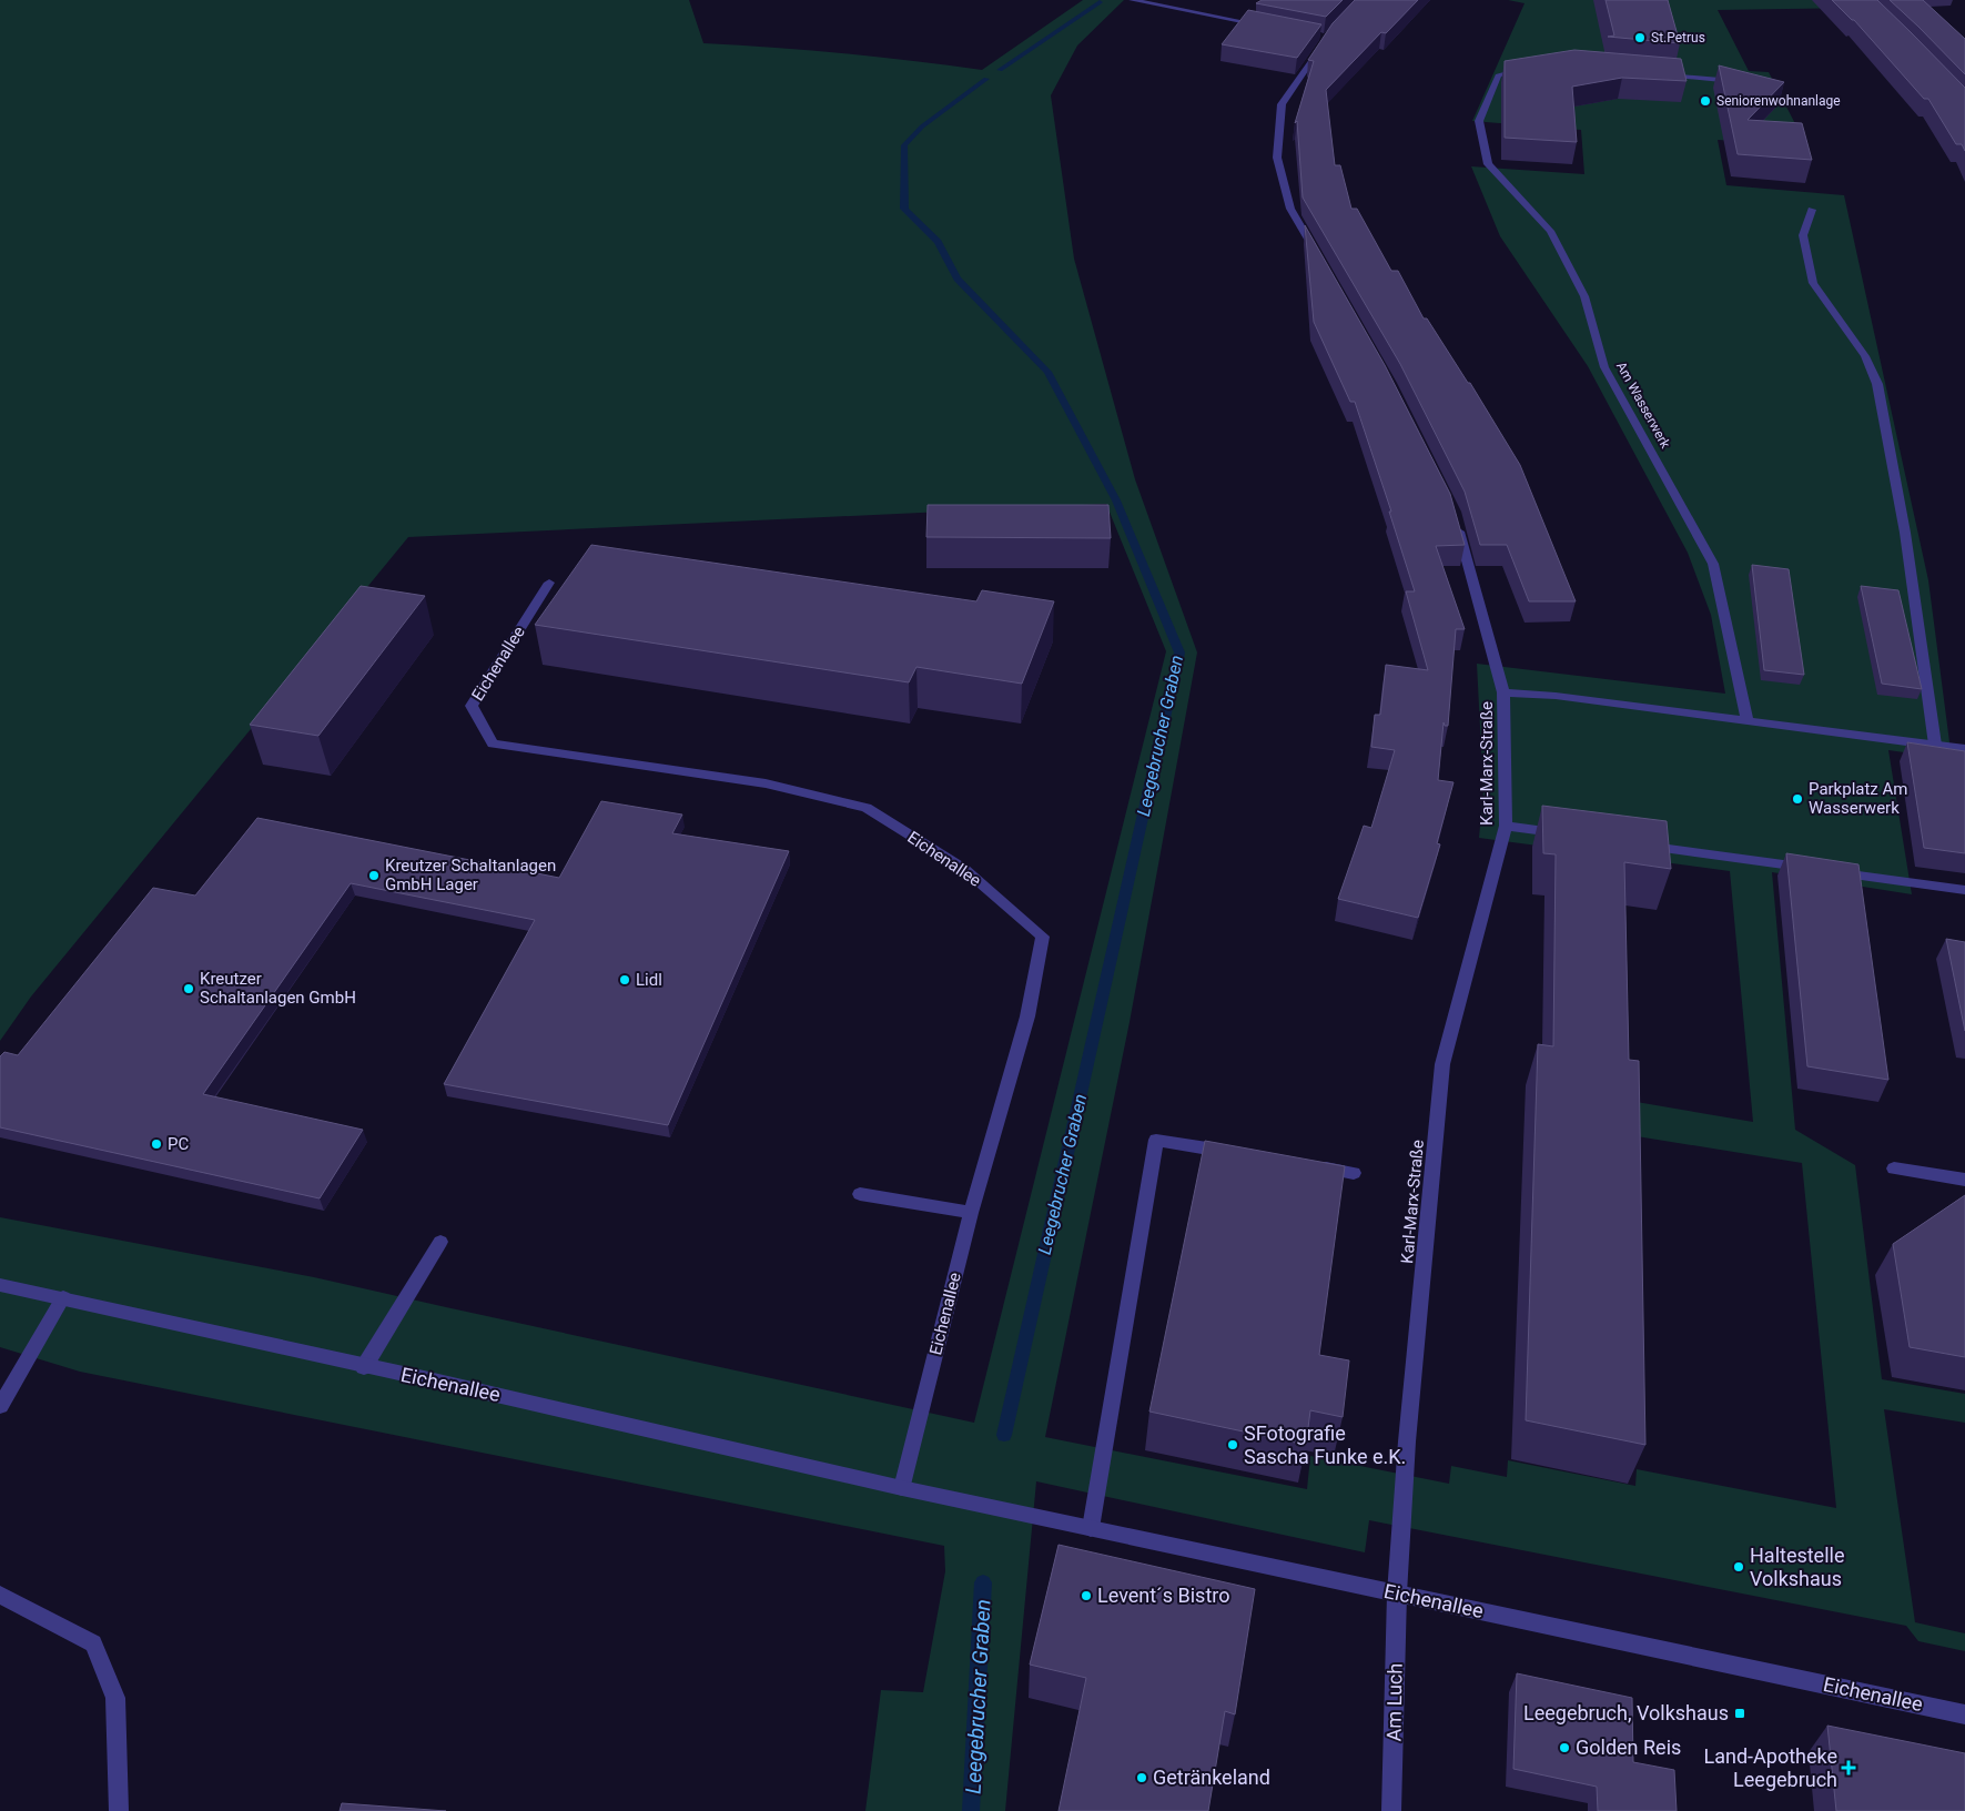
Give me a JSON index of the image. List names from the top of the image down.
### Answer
{
  "streets": {
    "street": [
      "Am Wasserwerk",
      "Eichenallee",
      "Karl-Marx-Straße",
      "Am Luch"
    ]
  },
  "crossings": [
    ["Eichenallee", "Karl-Marx-Straße"],
    ["Eichenallee", "Am Luch"],
    ["Karl-Marx-Straße", "Am Luch"]
  ],
  "water": ["Leegebrucher Graben"],
  "places": {
    "other": [
      "St.Petrus",
      "Seniorenwohnanlage",
      "Parkplatz Am Wasserwerk",
      "Kreutzer Schaltanlagen GmbH Lager",
      "Lidl",
      "Kreutzer Schaltanlagen GmbH",
      "PC",
      "SFotografie Sascha Funke e.K.",
      "Haltestelle Volkshaus",
      "Levent´s Bistro",
      "Golden Reis",
      "Getränkeland"
    ],
    "transit": ["Leegebruch, Volkshaus"],
    "health": ["Land-Apotheke Leegebruch"]
  }
}
